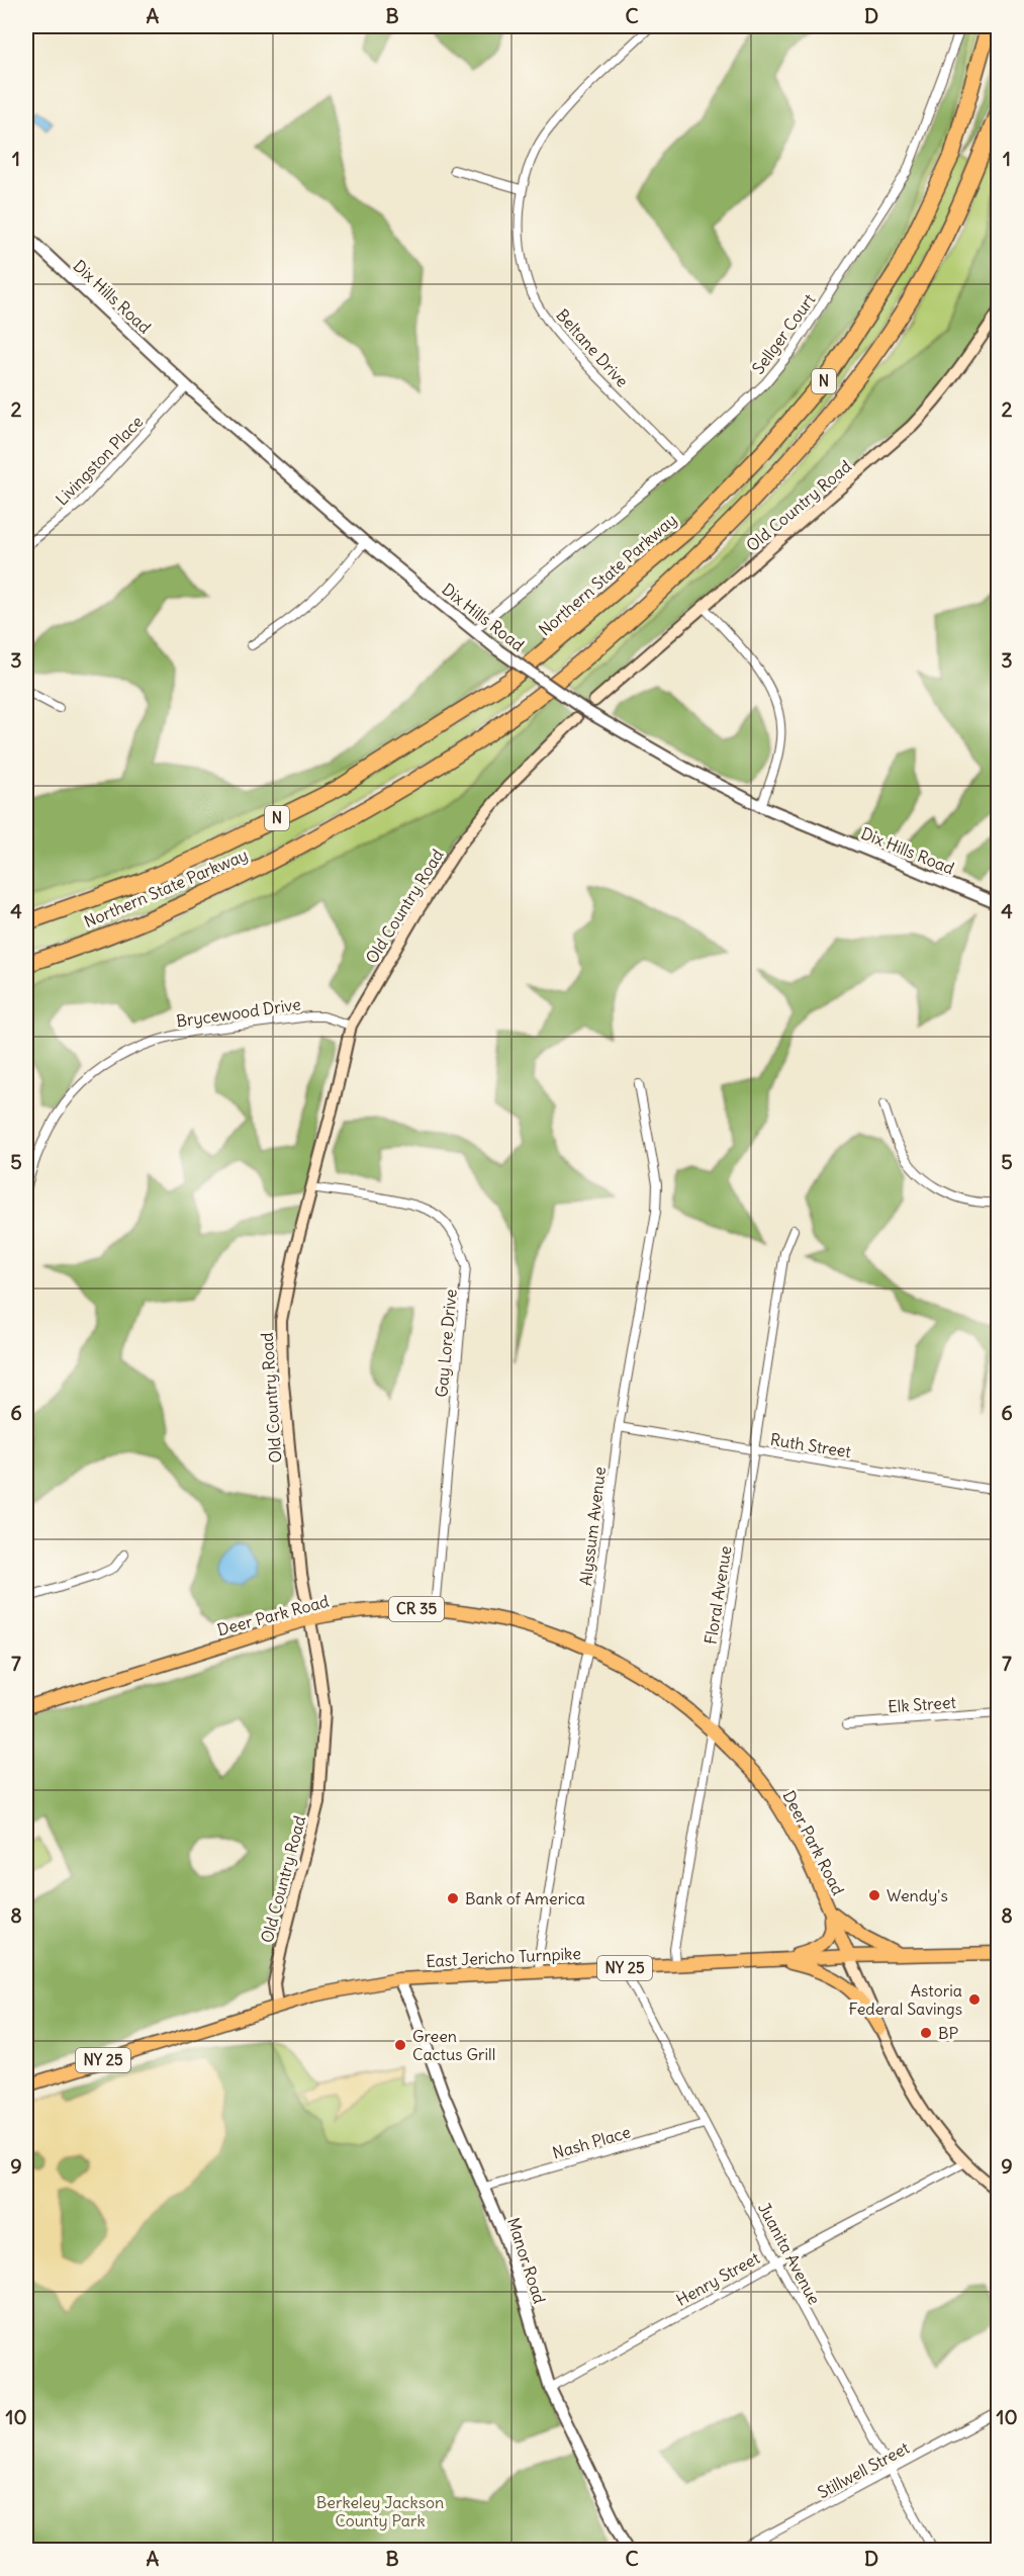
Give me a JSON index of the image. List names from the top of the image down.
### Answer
{
  "streets": {
    "highway": ["N", "Northern State Parkway"],
    "main road": [
      "Old Country Road",
      "CR 35",
      "Deer Park Road",
      "East Jericho Turnpike",
      "NY 25"
    ],
    "street": [
      "Dix Hills Road",
      "Sellger Court",
      "Beltane Drive",
      "Livingston Place",
      "Brycewood Drive",
      "Gay Lore Drive",
      "Ruth Street",
      "Alyssum Avenue",
      "Floral Avenue",
      "Elk Street",
      "Nash Place",
      "Juanita Avenue",
      "Manor Road",
      "Henry Street",
      "Stillwell Street"
    ]
  },
  "crossings": [
    ["Dix Hills Road", "Sellger Court"],
    ["Dix Hills Road", "Livingston Place"],
    ["Sellger Court", "Beltane Drive"],
    ["Old Country Road", "Brycewood Drive"],
    ["Old Country Road", "Gay Lore Drive"],
    ["Old Country Road", "Deer Park Road"],
    ["Old Country Road", "East Jericho Turnpike"],
    ["Gay Lore Drive", "Deer Park Road"],
    ["Ruth Street", "Alyssum Avenue"],
    ["Ruth Street", "Floral Avenue"],
    ["Alyssum Avenue", "Deer Park Road"],
    ["Alyssum Avenue", "East Jericho Turnpike"],
    ["Floral Avenue", "Deer Park Road"],
    ["Floral Avenue", "East Jericho Turnpike"],
    ["CR 35", "Deer Park Road"],
    ["CR 35", "East Jericho Turnpike"],
    ["CR 35", "Henry Street"],
    ["Deer Park Road", "East Jericho Turnpike"],
    ["East Jericho Turnpike", "Juanita Avenue"],
    ["East Jericho Turnpike", "Manor Road"],
    ["Nash Place", "Juanita Avenue"],
    ["Nash Place", "Manor Road"],
    ["Juanita Avenue", "Henry Street"],
    ["Juanita Avenue", "Stillwell Street"],
    ["Manor Road", "Henry Street"]
  ],
  "parks": ["Berkeley Jackson County Park"],
  "places": [
    "Wendy's",
    "Bank of America",
    "Astoria Federal Savings",
    "BP",
    "Green Cactus Grill"
  ],
  "grid": {
    "columns": [
      "A",
      "B",
      "C",
      "D"
    ],
    "rows": [
      "1",
      "2",
      "3",
      "4",
      "5",
      "6",
      "7",
      "8",
      "9",
      "10"
    ]
  }
}
